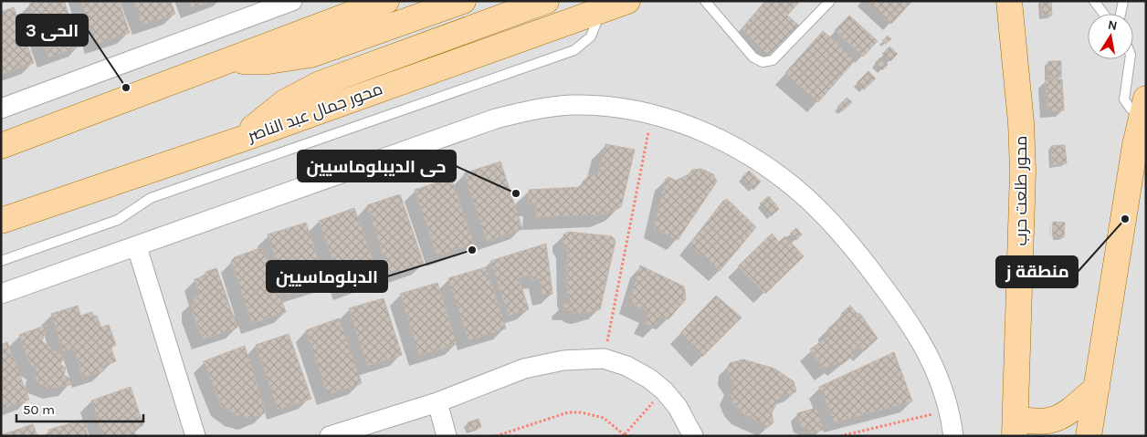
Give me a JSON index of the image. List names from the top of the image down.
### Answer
{
  "streets": {
    "main road": ["محور جمال عبد الناصر", "محور طلعت حرب"]
  },
  "places": [
    "الحى 3",
    "حى الديبلوماسيين",
    "منطقة ز",
    "الدبلوماسيين"
  ],
  "scale_bar": "50 m",
  "north": "top"
}
